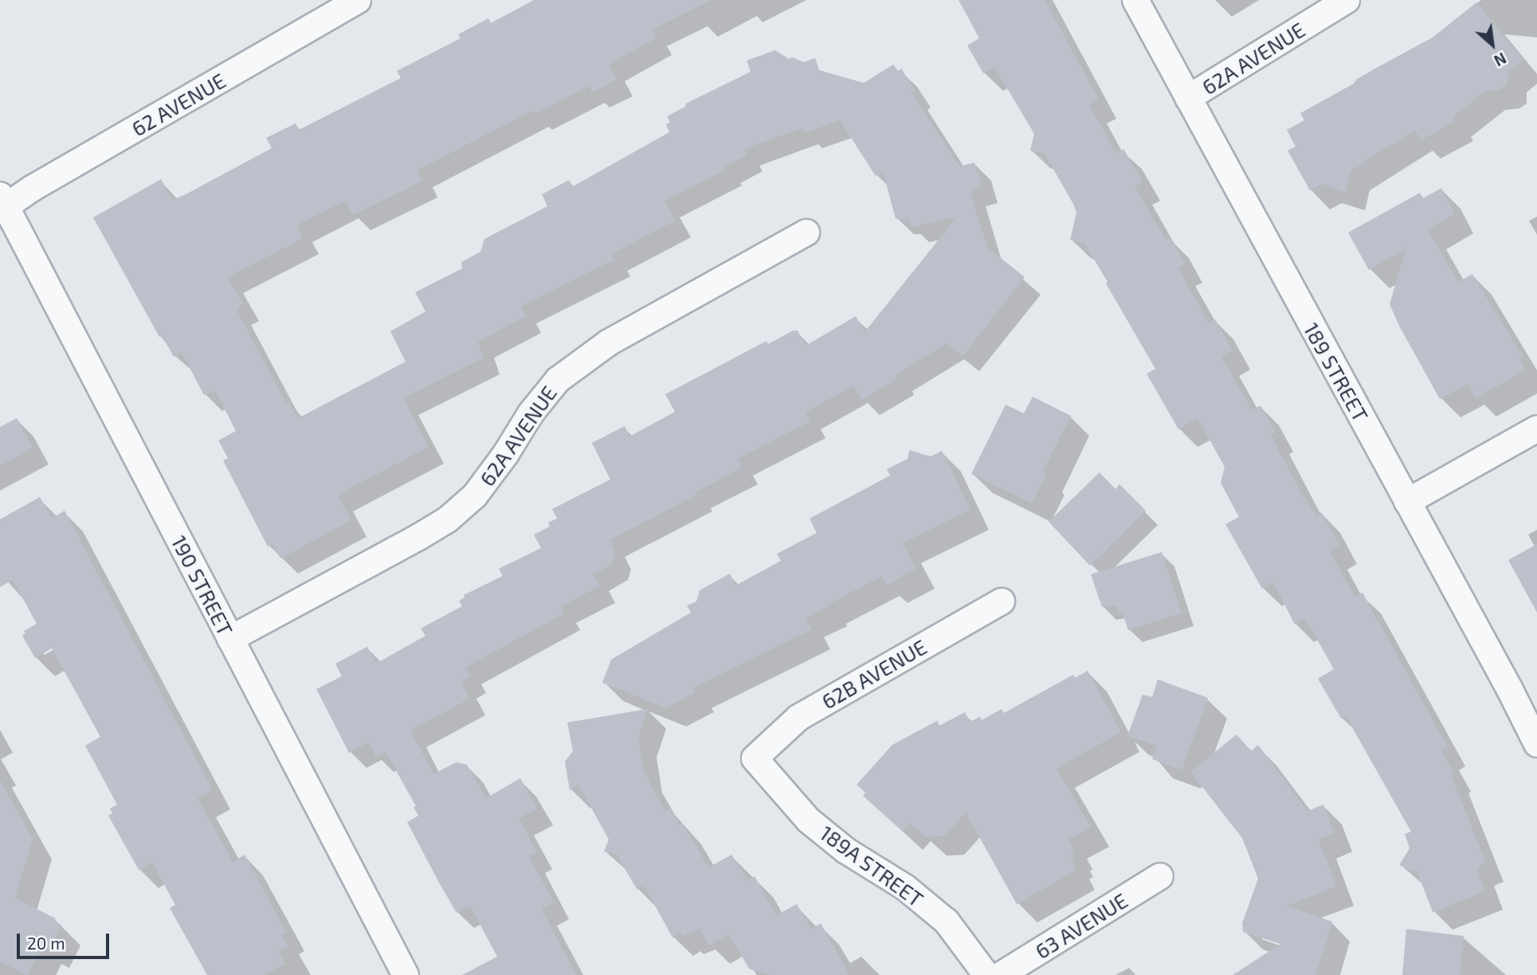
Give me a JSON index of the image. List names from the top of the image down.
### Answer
{
  "streets": {
    "street": [
      "62A AVENUE",
      "62 AVENUE",
      "189 STREET",
      "190 STREET",
      "62B AVENUE",
      "189A STREET",
      "63 AVENUE"
    ]
  },
  "crossings": [
    ["62A AVENUE", "189 STREET"],
    ["62A AVENUE", "190 STREET"],
    ["62 AVENUE", "190 STREET"],
    ["62B AVENUE", "189A STREET"]
  ],
  "scale_bar": "20 m",
  "north": "bottom right"
}
